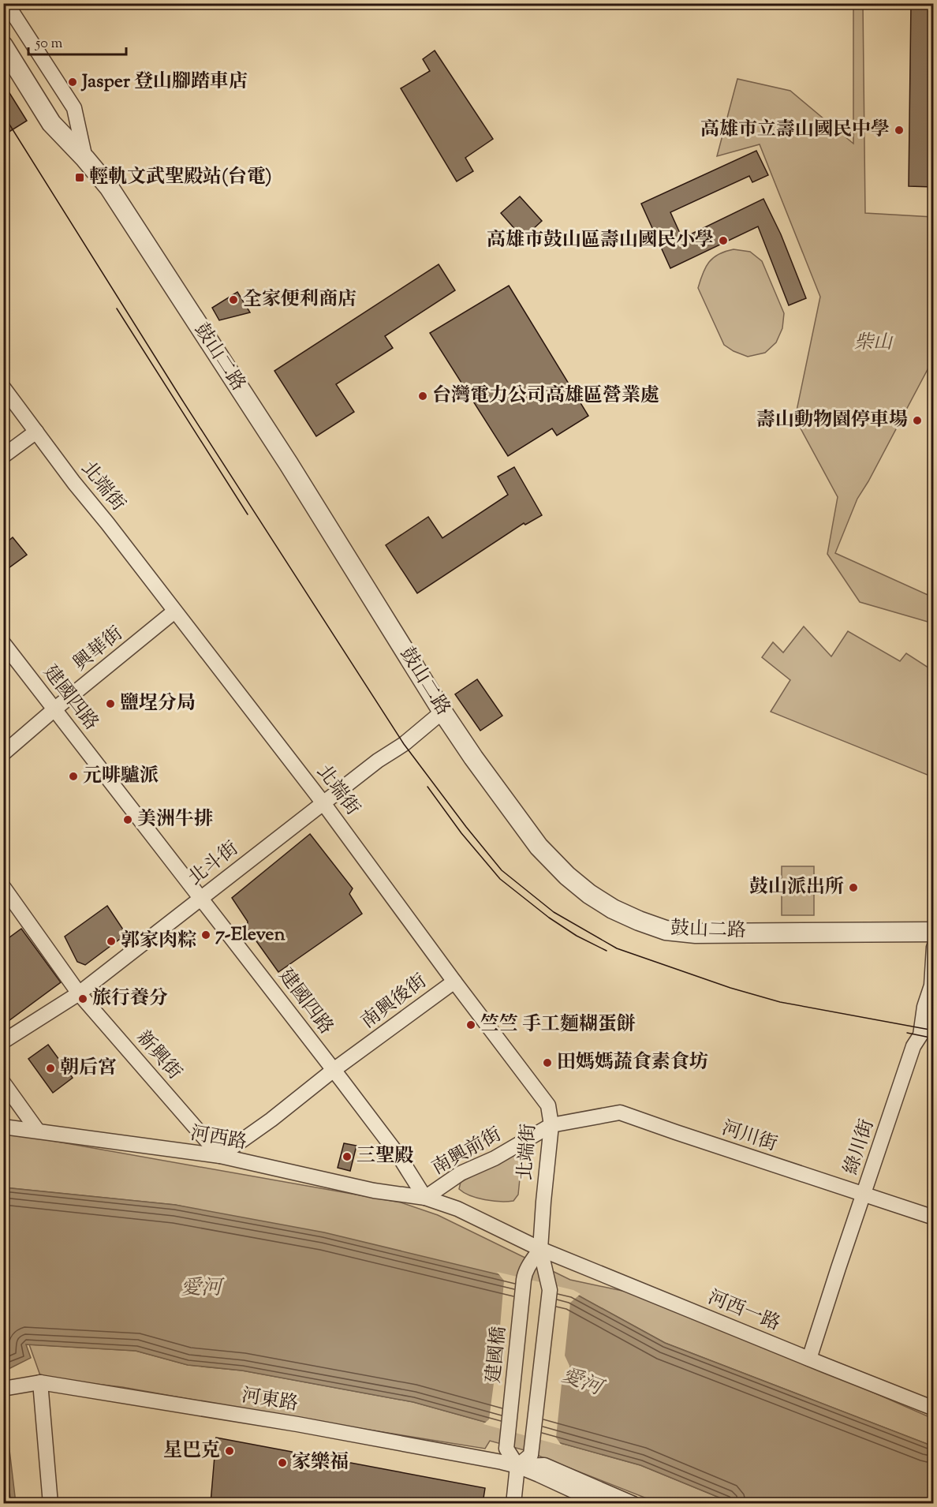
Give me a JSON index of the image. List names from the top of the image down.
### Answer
{
  "streets": {
    "street": [
      "鼓山二路",
      "北端街",
      "興華街",
      "建國四路",
      "北斗街",
      "南興後街",
      "新興街",
      "河川街",
      "河西路",
      "綠川街",
      "南興前街",
      "河西一路",
      "建國橋",
      "河東路"
    ]
  },
  "crossings": [
    ["鼓山二路", "北斗街"],
    ["北端街", "興華街"],
    ["北端街", "北斗街"],
    ["北端街", "南興後街"],
    ["北端街", "河川街"],
    ["北端街", "南興前街"],
    ["北端街", "河西一路"],
    ["北端街", "建國橋"],
    ["興華街", "建國四路"],
    ["建國四路", "北斗街"],
    ["建國四路", "南興後街"],
    ["建國四路", "河西路"],
    ["建國四路", "南興前街"],
    ["北斗街", "新興街"],
    ["南興後街", "新興街"],
    ["南興後街", "河西路"],
    ["新興街", "河西路"],
    ["河川街", "綠川街"],
    ["河川街", "南興前街"],
    ["河西路", "南興前街"],
    ["綠川街", "河西一路"],
    ["河西一路", "建國橋"],
    ["建國橋", "河東路"]
  ],
  "water": ["愛河"],
  "parks": ["柴山"],
  "places": {
    "other": [
      "Jasper 登山腳踏車店",
      "高雄市立壽山國民中學",
      "高雄市鼓山區壽山國民小學",
      "全家便利商店",
      "台灣電力公司高雄區營業處",
      "壽山動物園停車場",
      "鹽埕分局",
      "元啡驢派",
      "美洲牛排",
      "鼓山派出所",
      "7-Eleven",
      "郭家肉粽",
      "旅行養分",
      "竺竺 手工麵糊蛋餅",
      "田媽媽蔬食素食坊",
      "朝后宮",
      "三聖殿",
      "星巴克",
      "家樂福"
    ],
    "transit": ["輕軌文武聖殿站(台電)"]
  },
  "scale_bar": "50 m"
}
